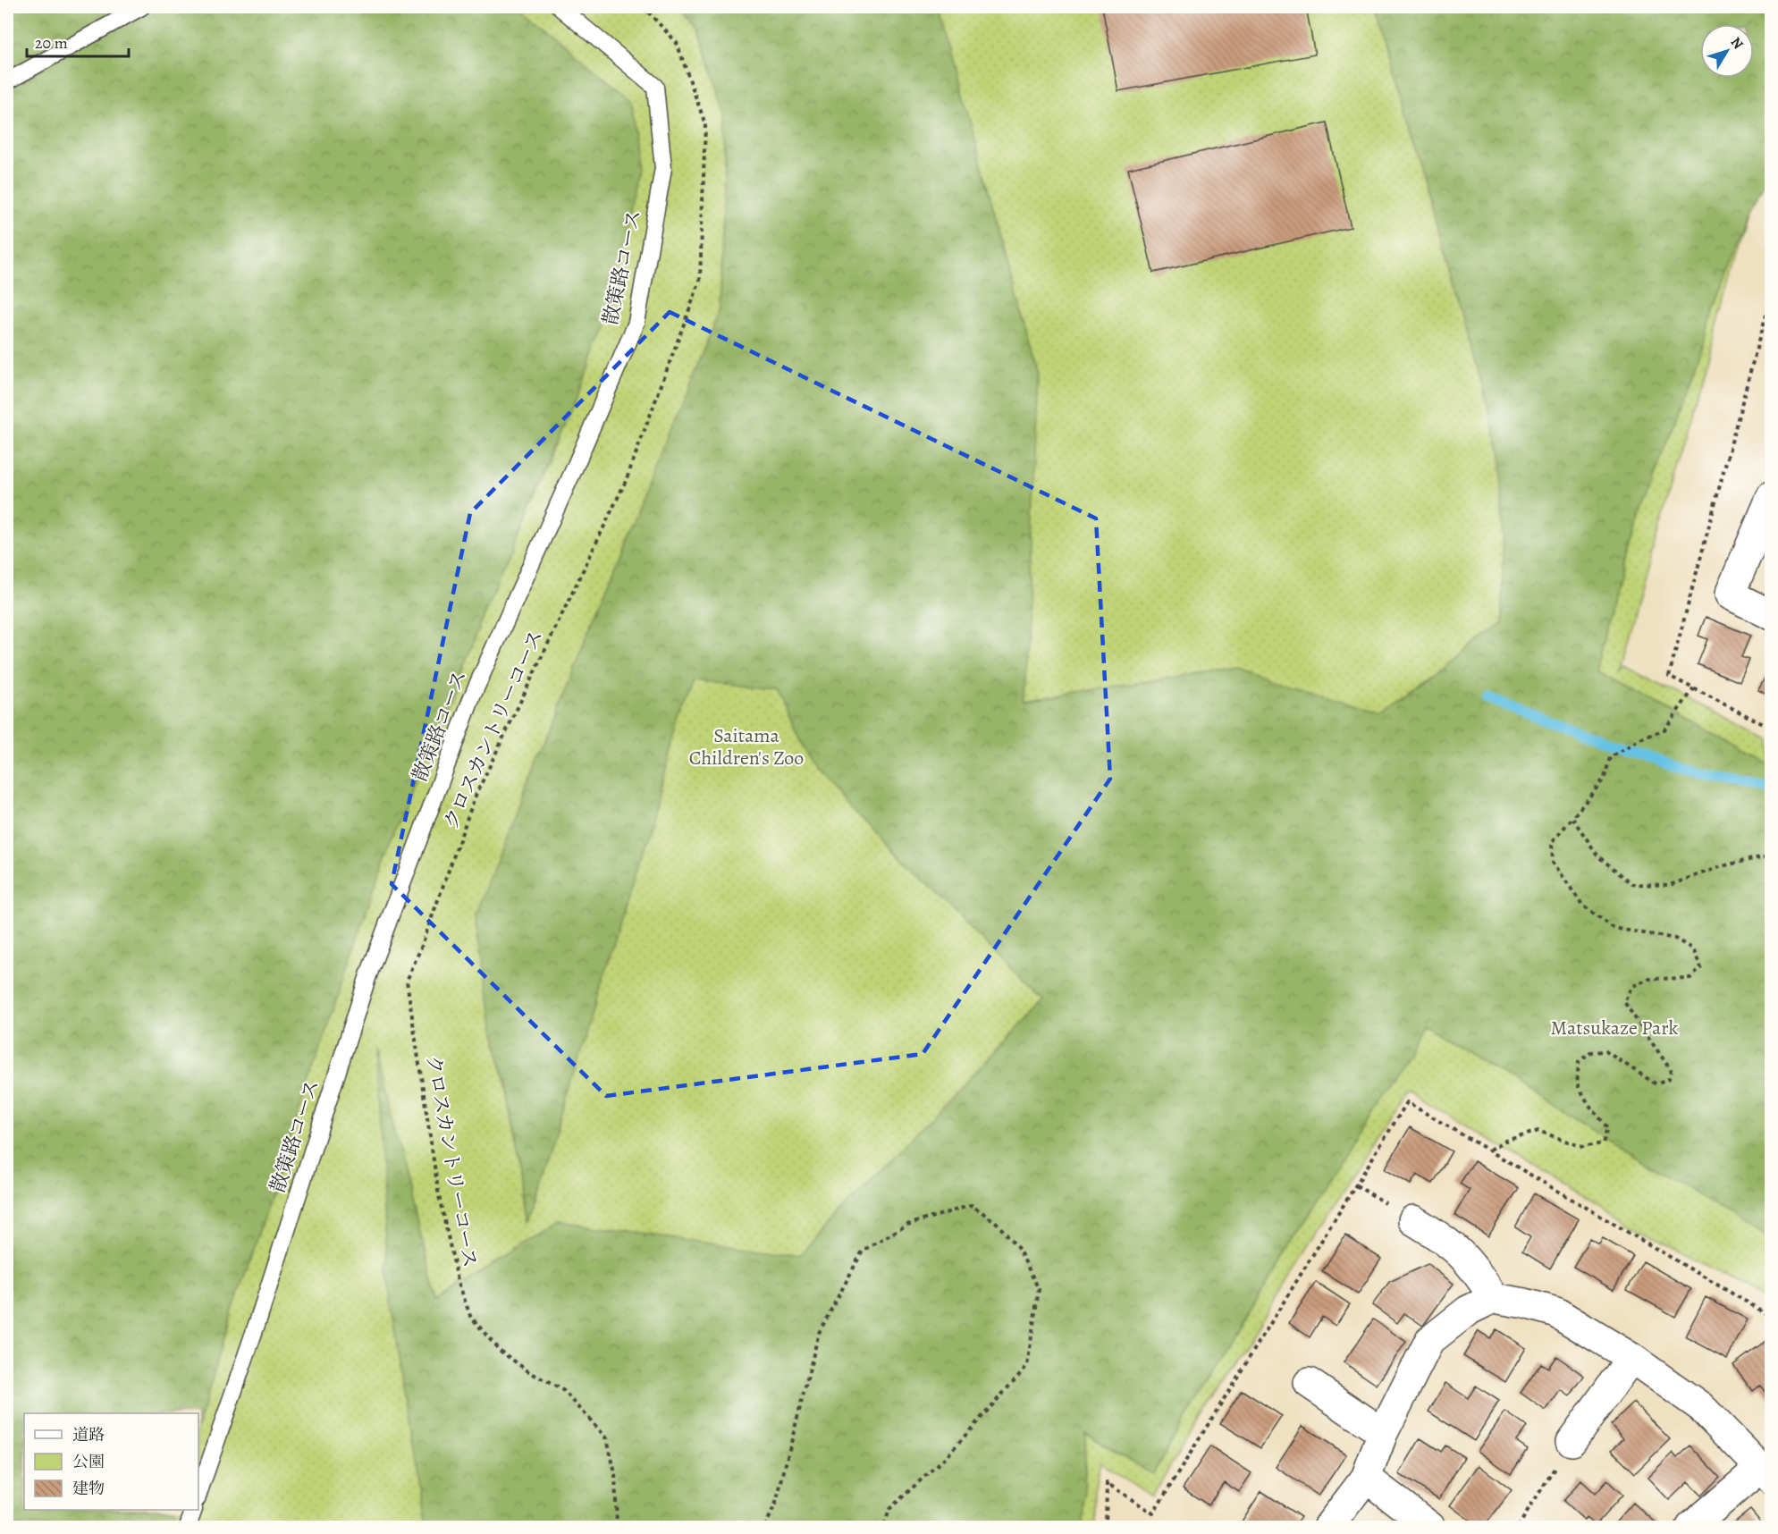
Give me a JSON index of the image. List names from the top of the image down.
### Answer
{
  "streets": {
    "lane": ["散策路コース"],
    "path": ["クロスカントリーコース"]
  },
  "parks": ["Saitama Children's Zoo", "Matsukaze Park"],
  "legend": ["道路", "公園", "建物"],
  "scale_bar": "20 m",
  "north": "top right"
}
